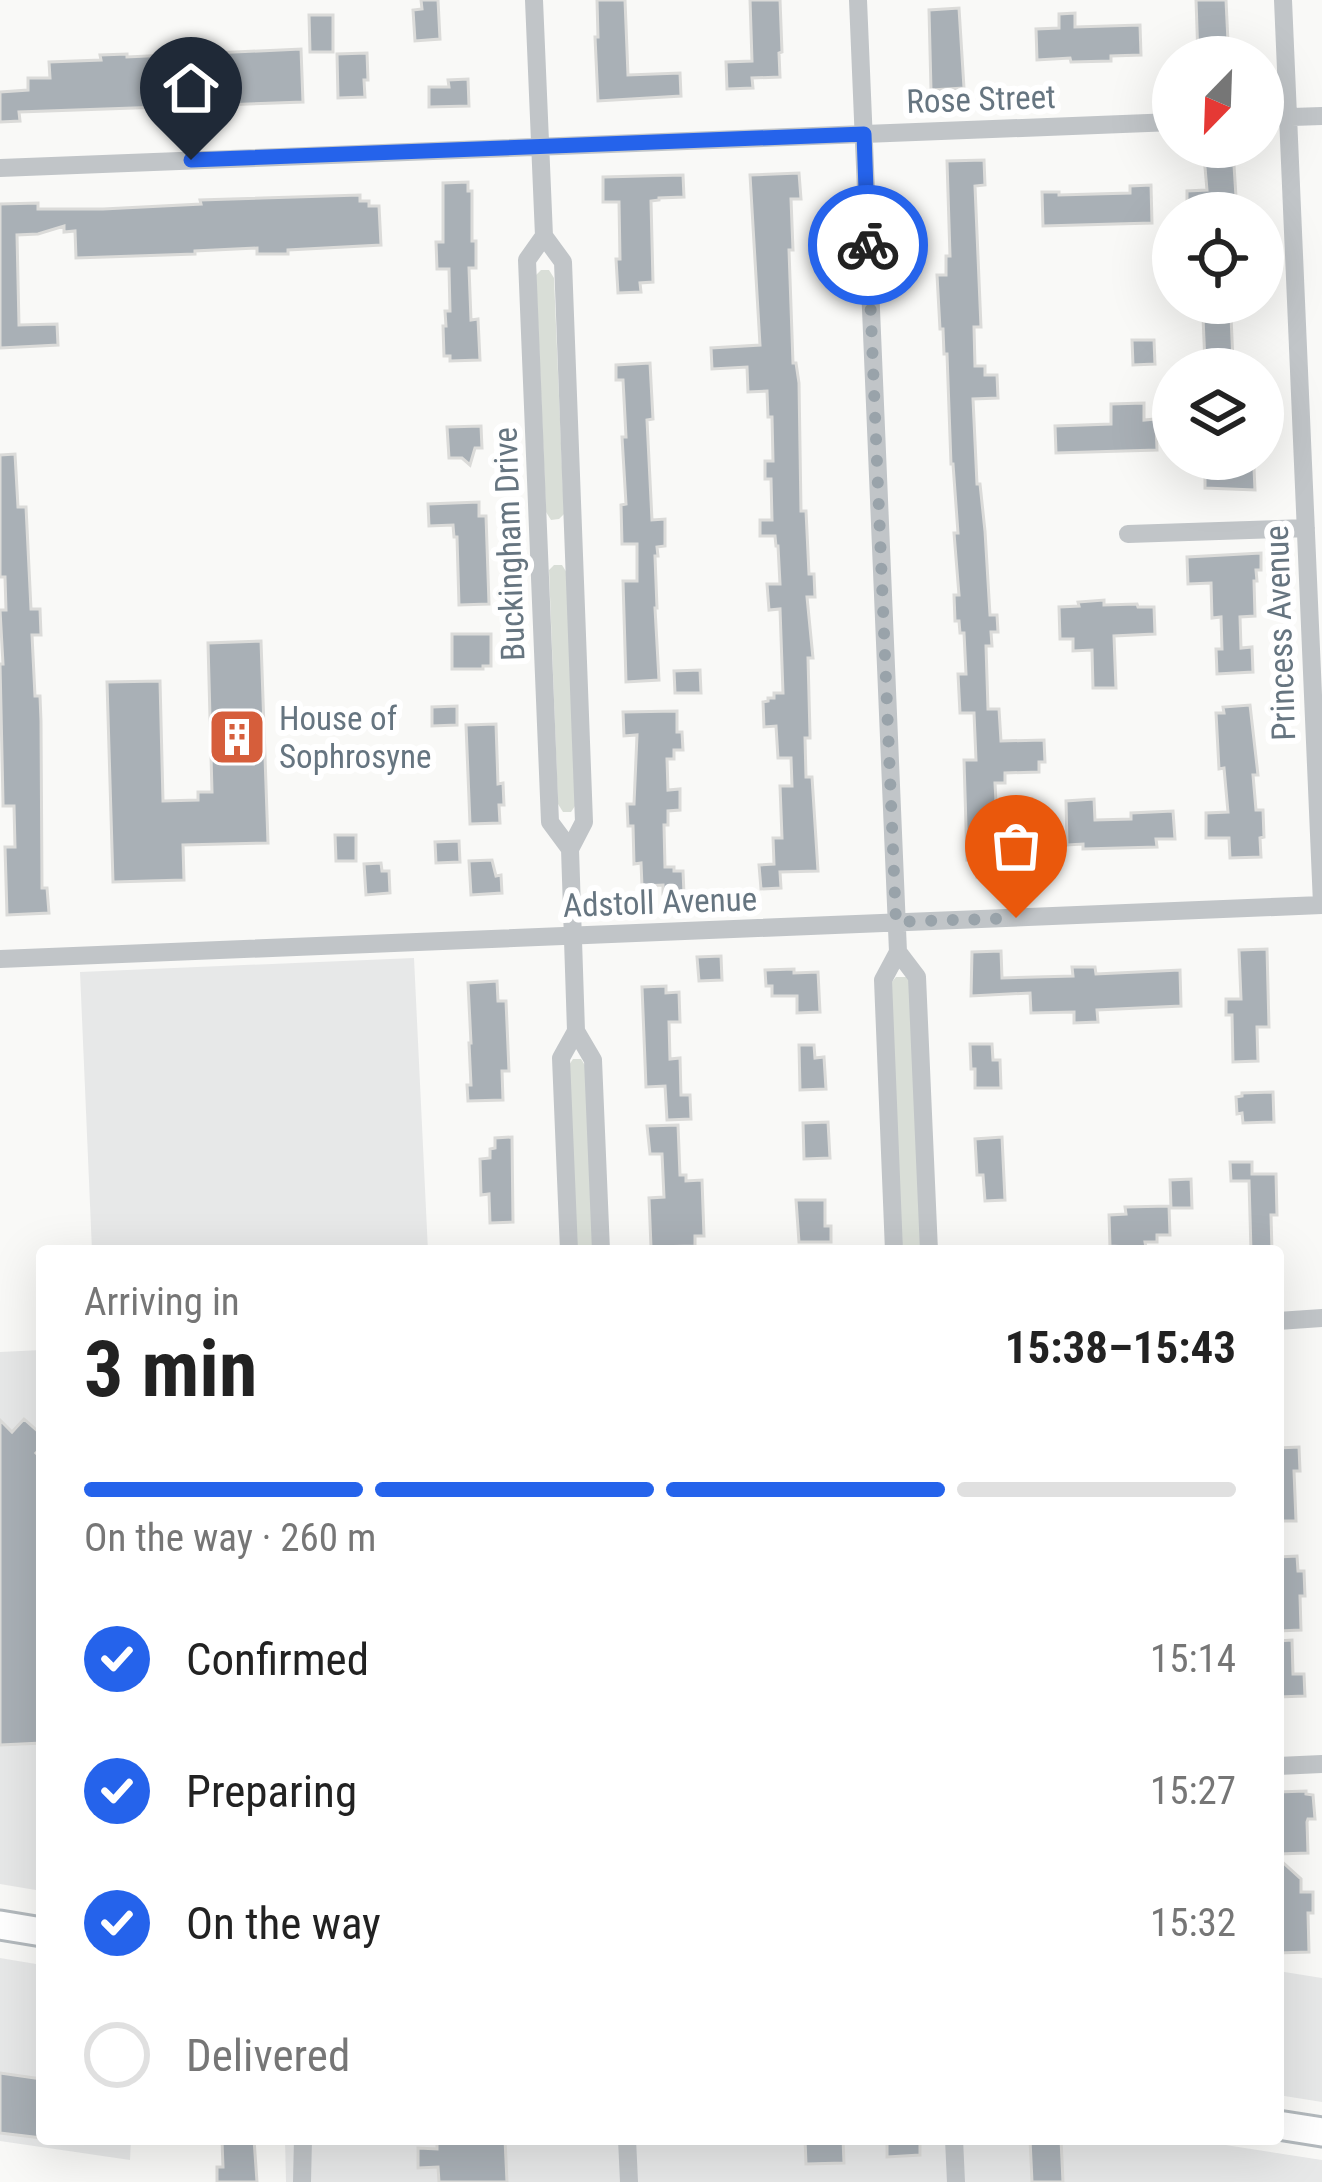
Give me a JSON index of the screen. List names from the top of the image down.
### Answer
{
  "streets": {
    "street": [
      "Rose Street",
      "Buckingham Drive",
      "Princess Avenue",
      "Adstoll Avenue"
    ]
  },
  "crossings": [
    ["Rose Street", "Buckingham Drive"],
    ["Buckingham Drive", "Adstoll Avenue"],
    ["Princess Avenue", "Adstoll Avenue"]
  ],
  "places": {
    "building": ["House of Sophrosyne"]
  },
  "north": "bottom left",
  "page": {
    "heading": ["3 min", "Arriving in", "15:38–15:43"],
    "bar": "On the way · 260 m",
    "list": [
      ["Confirmed", "15:14"],
      ["Preparing", "15:27"],
      ["On the way", "15:32"],
      "Delivered"
    ]
  }
}
